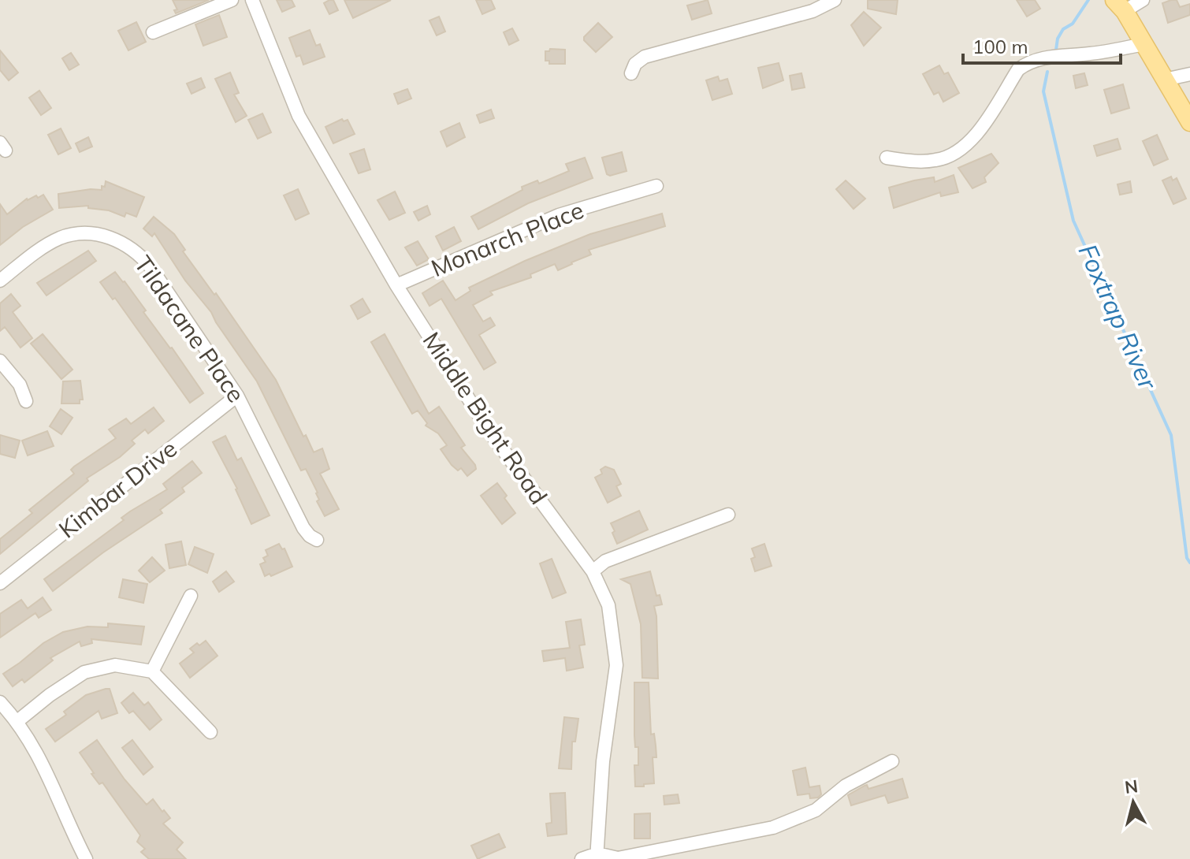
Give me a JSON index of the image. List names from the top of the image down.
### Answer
{
  "streets": {
    "street": [
      "Monarch Place",
      "Tildacane Place",
      "Middle Bight Road",
      "Kimbar Drive"
    ]
  },
  "crossings": [
    ["Monarch Place", "Middle Bight Road"],
    ["Tildacane Place", "Kimbar Drive"]
  ],
  "water": ["Foxtrap River"],
  "scale_bar": "100 m",
  "north": "top"
}
